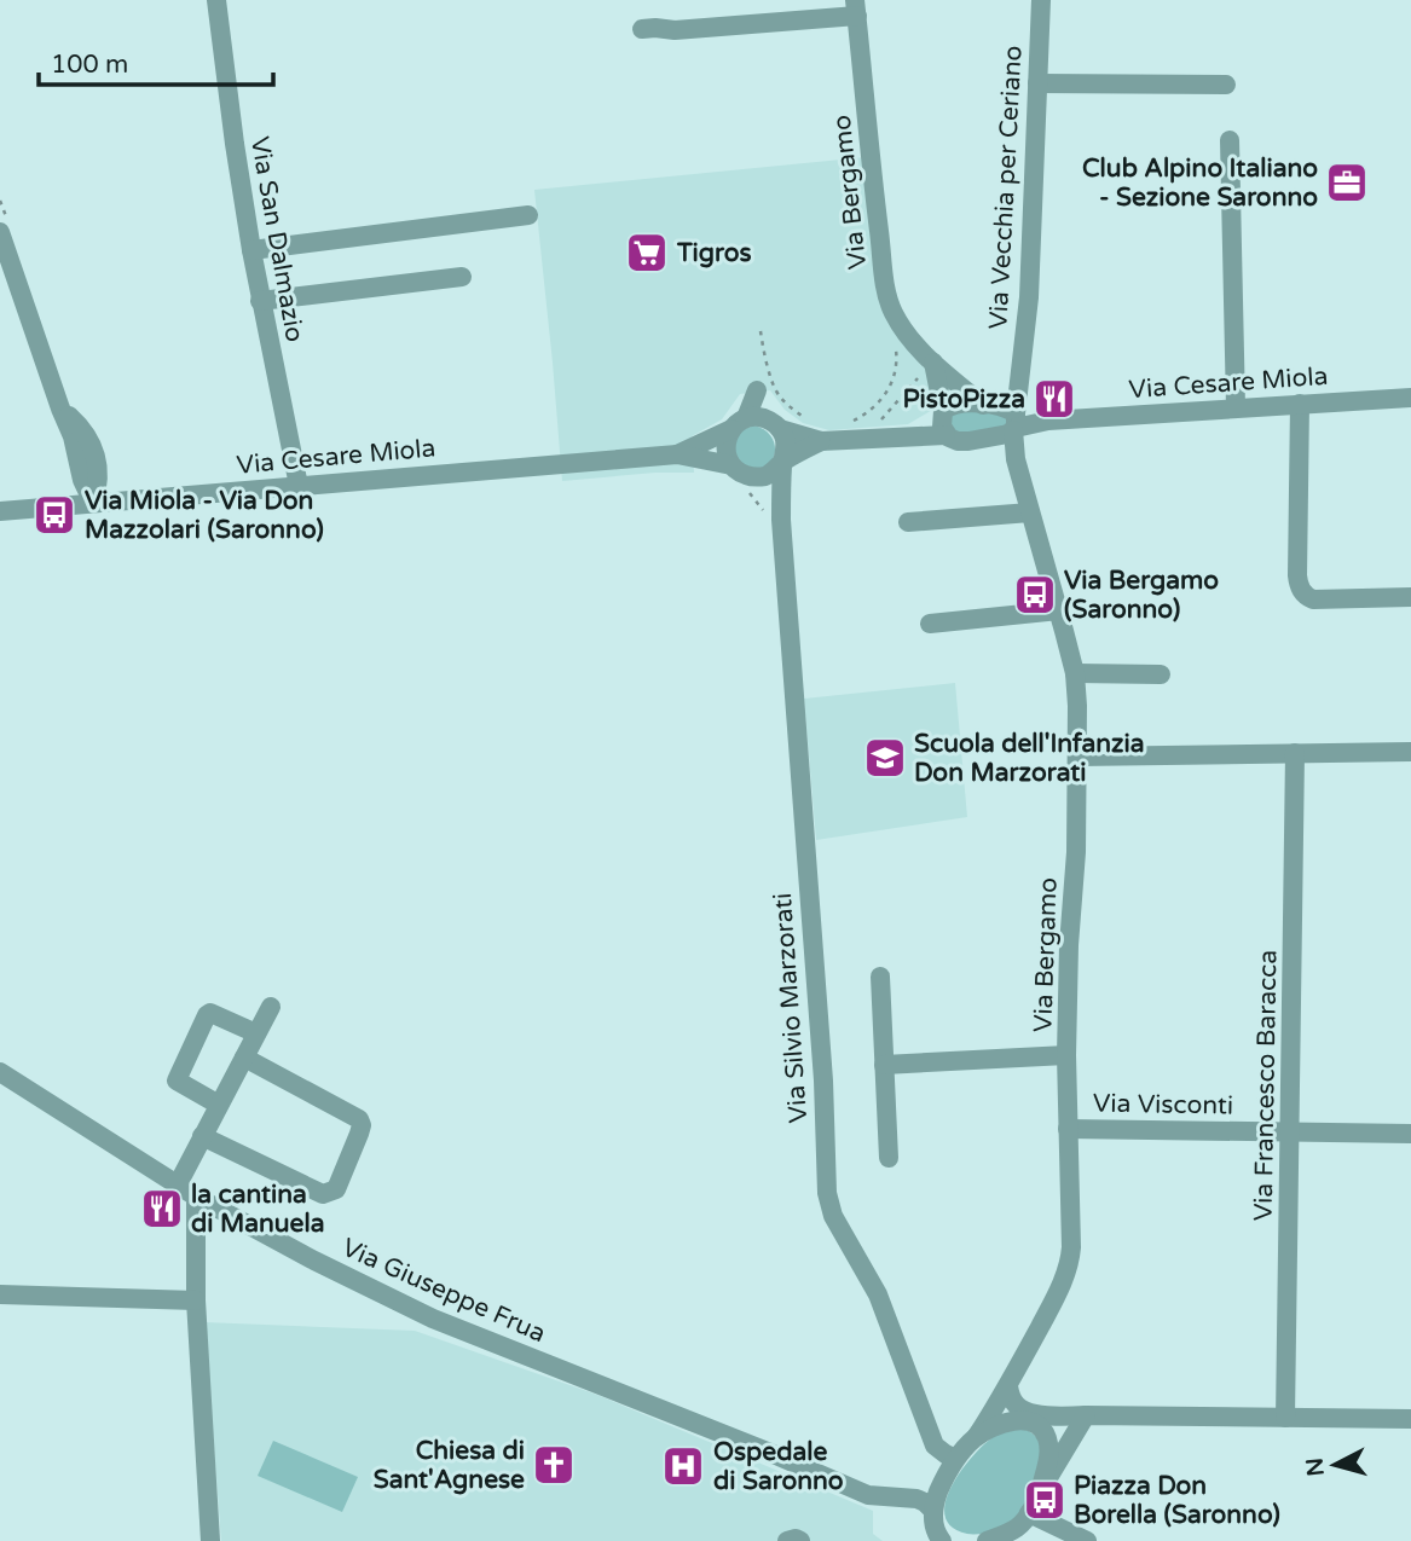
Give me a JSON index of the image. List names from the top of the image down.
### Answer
{
  "streets": {
    "street": [
      "Via Vecchia per Ceriano",
      "Via Bergamo",
      "Via San Dalmazio",
      "Via Cesare Miola",
      "Via Silvio Marzorati",
      "Via Francesco Baracca",
      "Via Visconti",
      "Via Giuseppe Frua"
    ]
  },
  "crossings": [
    ["Via Vecchia per Ceriano", "Via Bergamo"],
    ["Via Vecchia per Ceriano", "Via Cesare Miola"],
    ["Via Bergamo", "Via Cesare Miola"],
    ["Via Bergamo", "Via Visconti"],
    ["Via San Dalmazio", "Via Cesare Miola"],
    ["Via Cesare Miola", "Via Silvio Marzorati"],
    ["Via Francesco Baracca", "Via Visconti"]
  ],
  "places": {
    "office": ["Club Alpino Italiano - Sezione Saronno"],
    "supermarket": ["Tigros"],
    "restaurant": ["PistoPizza", "la cantina di Manuela"],
    "bus stop": ["Via Miola - Via Don Mazzolari (Saronno)", "Via Bergamo (Saronno)", "Piazza Don Borella (Saronno)"],
    "school or university": ["Scuola dell'Infanzia Don Marzorati"],
    "church": ["Chiesa di Sant'Agnese"],
    "hospital": ["Ospedale di Saronno"]
  },
  "scale_bar": "100 m",
  "north": "left"
}
